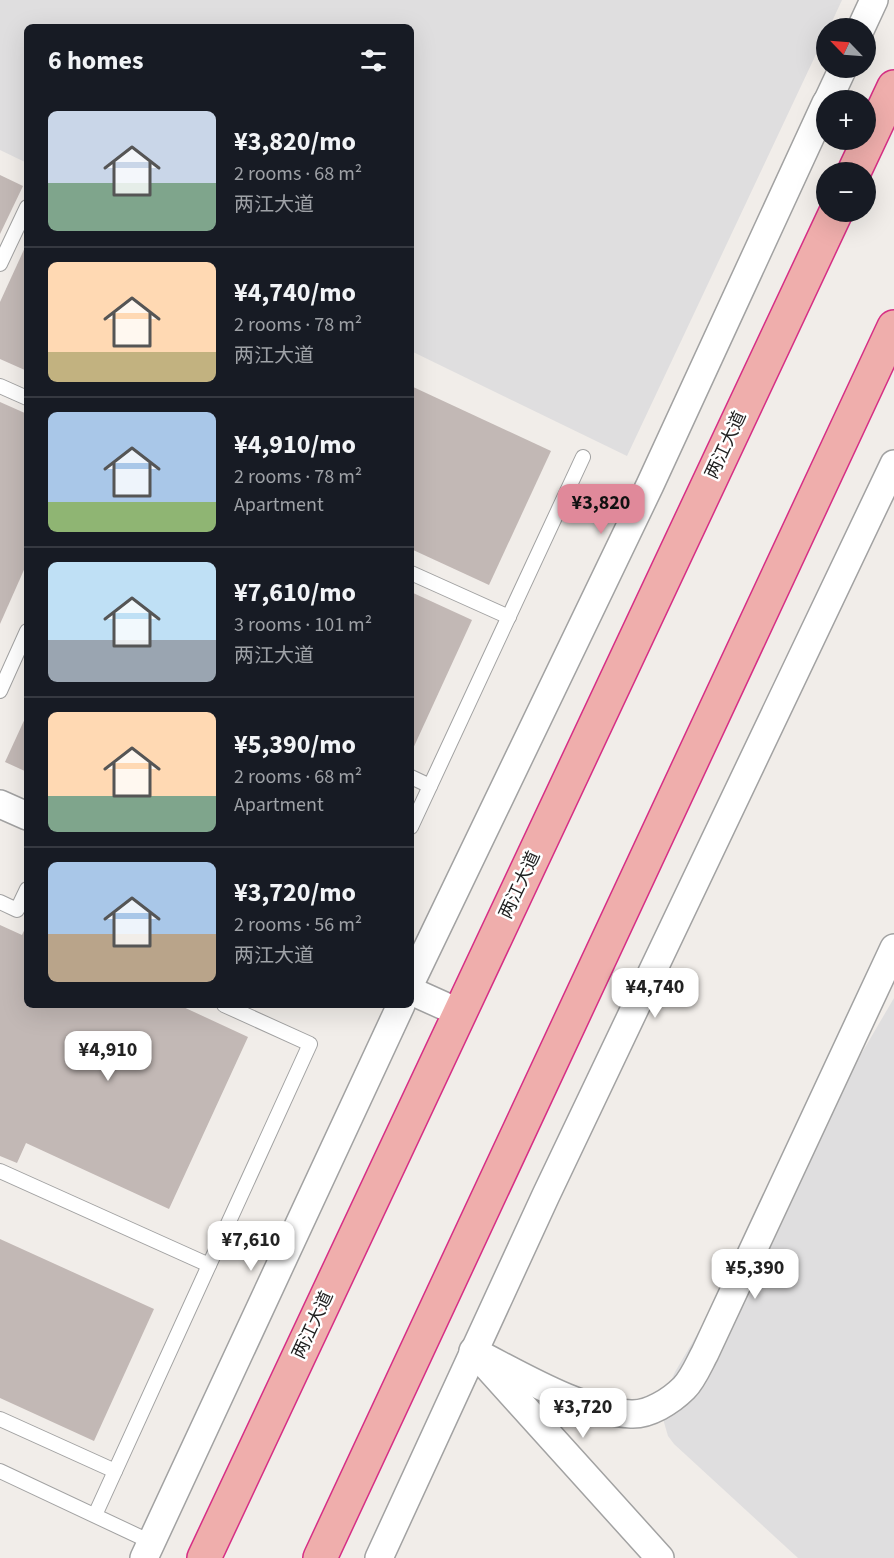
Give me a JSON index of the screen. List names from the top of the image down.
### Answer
{
  "streets": {
    "highway": ["两江大道"]
  },
  "north": "top left",
  "page": {
    "map_buttons": ["+", "−"],
    "heading": "6 homes",
    "list": [
      {
        "name": "¥3,820/mo",
        "note": "2 rooms · 68 m² · 两江大道"
      },
      {
        "name": "¥4,740/mo",
        "note": "2 rooms · 78 m² · 两江大道"
      },
      {
        "name": "¥4,910/mo",
        "note": "2 rooms · 78 m² · Apartment"
      },
      {
        "name": "¥7,610/mo",
        "note": "3 rooms · 101 m² · 两江大道"
      },
      {
        "name": "¥5,390/mo",
        "note": "2 rooms · 68 m² · Apartment"
      },
      {
        "name": "¥3,720/mo",
        "note": "2 rooms · 56 m² · 两江大道"
      }
    ],
    "price": [
      "¥3,820",
      "¥4,740",
      "¥4,910",
      "¥7,610",
      "¥5,390",
      "¥3,720"
    ]
  }
}
